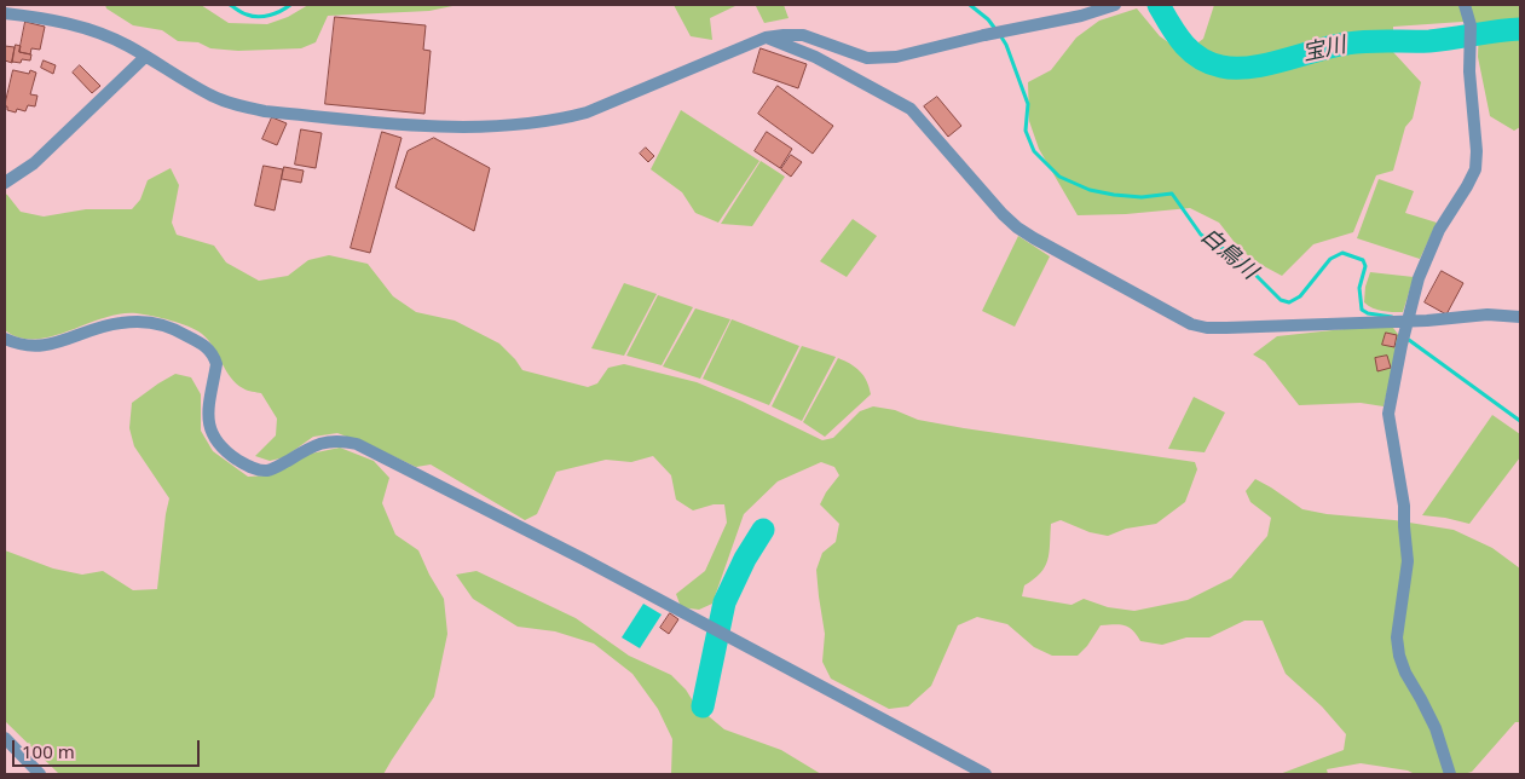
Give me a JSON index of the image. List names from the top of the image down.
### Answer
{
  "water": ["宝川", "白鳥川"],
  "scale_bar": "100 m"
}
